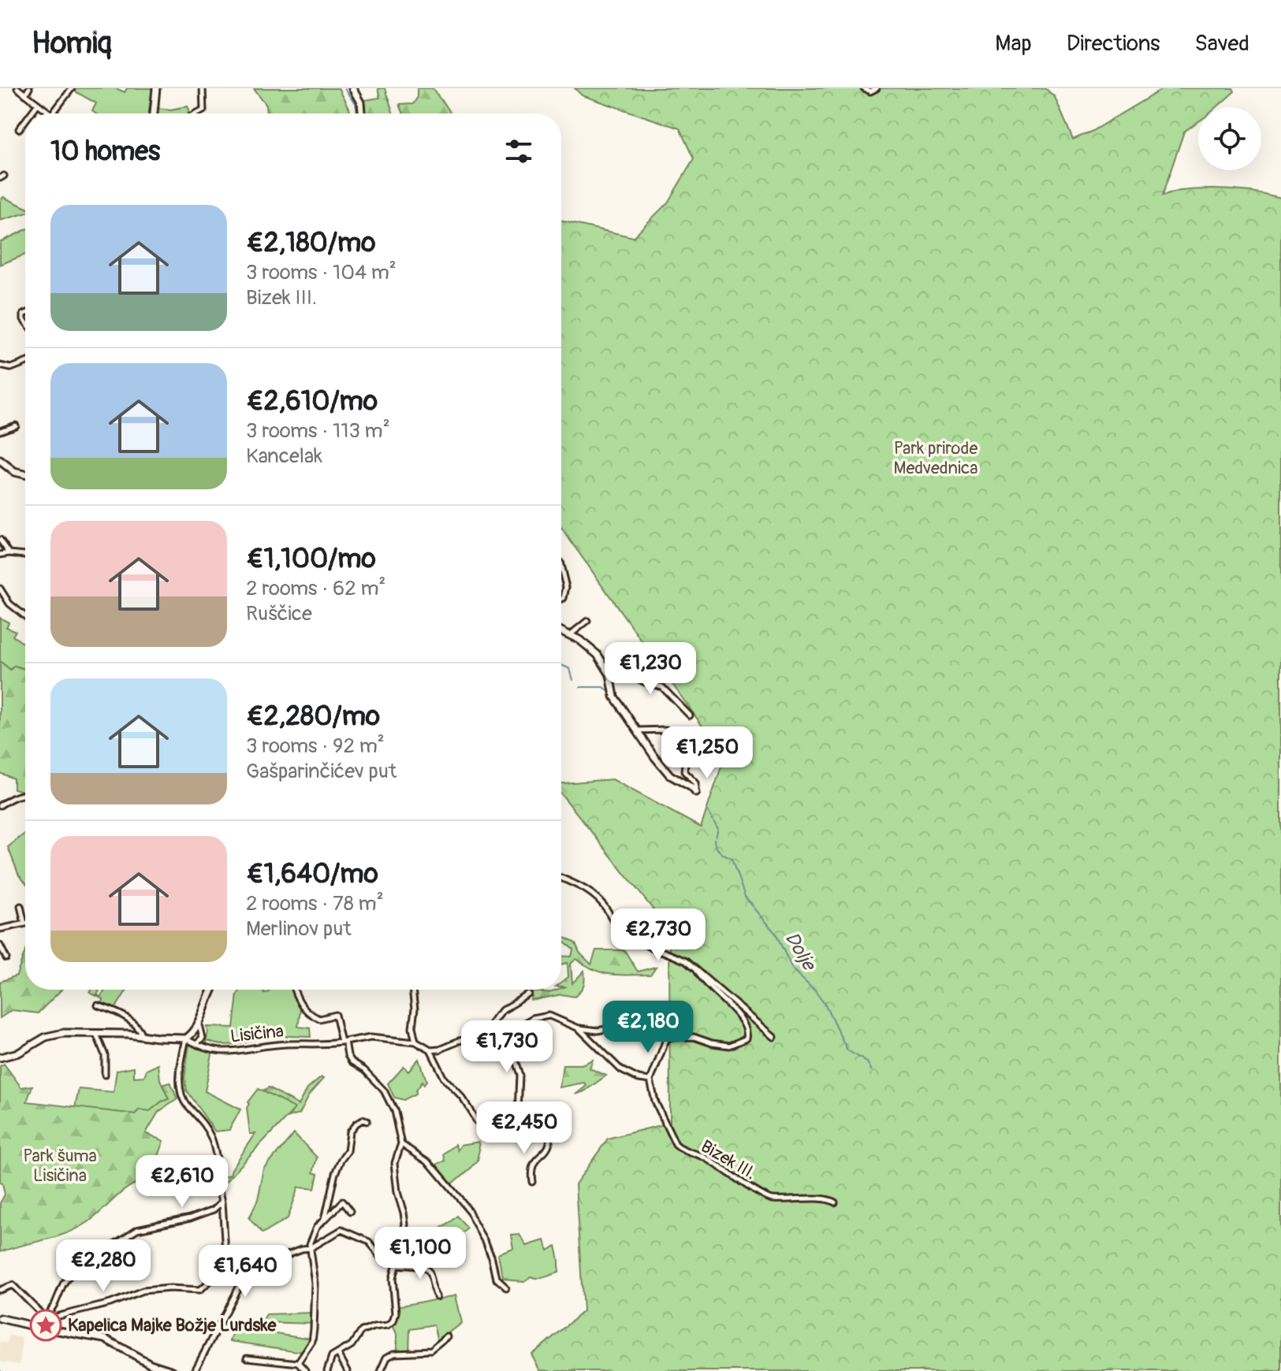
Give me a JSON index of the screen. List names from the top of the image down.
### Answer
{
  "streets": {
    "street": ["Lisičina", "Bizek III."]
  },
  "water": ["Dolje"],
  "parks": ["Park prirode Medvednica", "Park šuma Lisičina"],
  "places": {
    "place": ["Kapelica Majke Božje Lurdske"]
  },
  "page": {
    "header": "Homiq",
    "nav": ["Map", "Directions", "Saved"],
    "heading": "10 homes",
    "list": [
      {
        "name": "€2,180/mo",
        "note": "3 rooms · 104 m² · Bizek III."
      },
      {
        "name": "€2,610/mo",
        "note": "3 rooms · 113 m² · Kancelak"
      },
      {
        "name": "€1,100/mo",
        "note": "2 rooms · 62 m² · Ruščice"
      },
      {
        "name": "€2,280/mo",
        "note": "3 rooms · 92 m² · Gašparinčićev put"
      },
      {
        "name": "€1,640/mo",
        "note": "2 rooms · 78 m² · Merlinov put"
      }
    ],
    "price": [
      "€1,230",
      "€1,250",
      "€2,730",
      "€2,180",
      "€1,730",
      "€2,450",
      "€2,610",
      "€1,100",
      "€2,280",
      "€1,640"
    ]
  }
}
